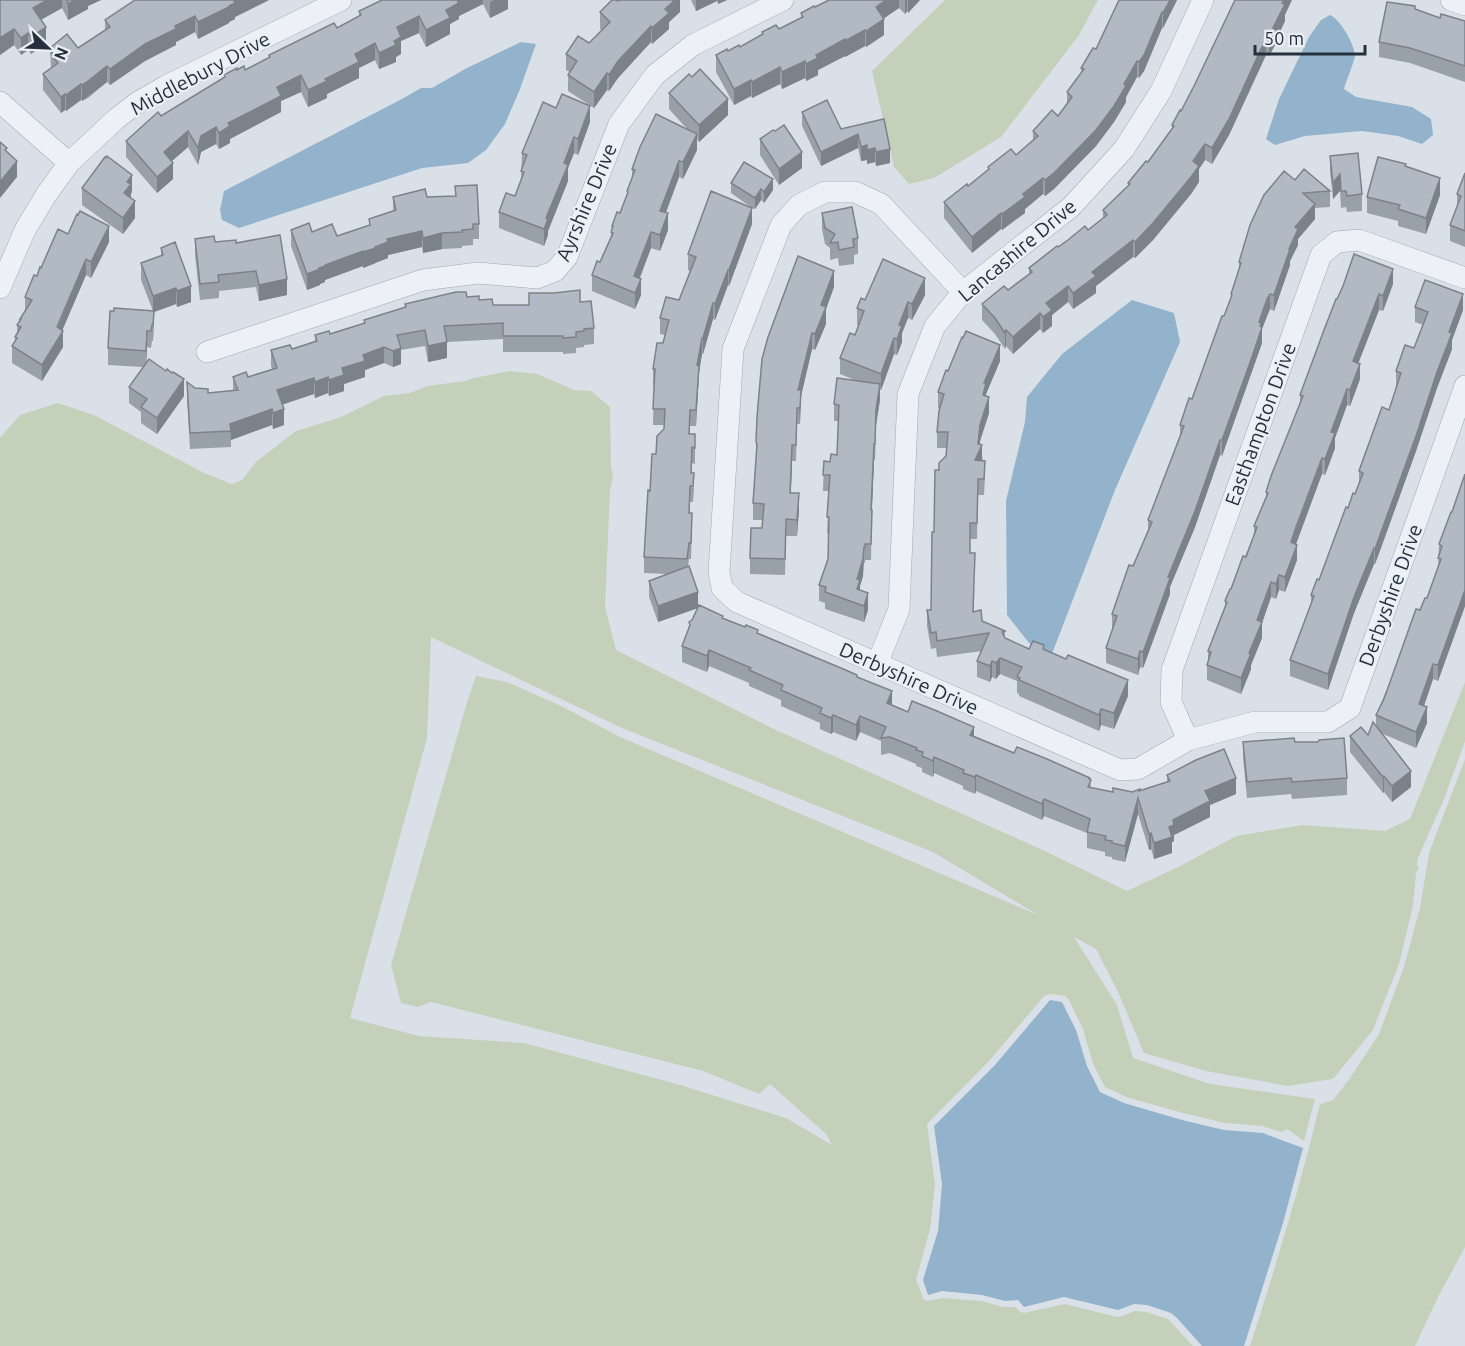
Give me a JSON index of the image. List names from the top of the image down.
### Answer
{
  "streets": {
    "street": [
      "Middlebury Drive",
      "Ayrshire Drive",
      "Lancashire Drive",
      "Easthampton Drive",
      "Derbyshire Drive"
    ]
  },
  "crossings": [
    ["Lancashire Drive", "Derbyshire Drive"],
    ["Easthampton Drive", "Derbyshire Drive"]
  ],
  "scale_bar": "50 m",
  "north": "bottom right"
}
